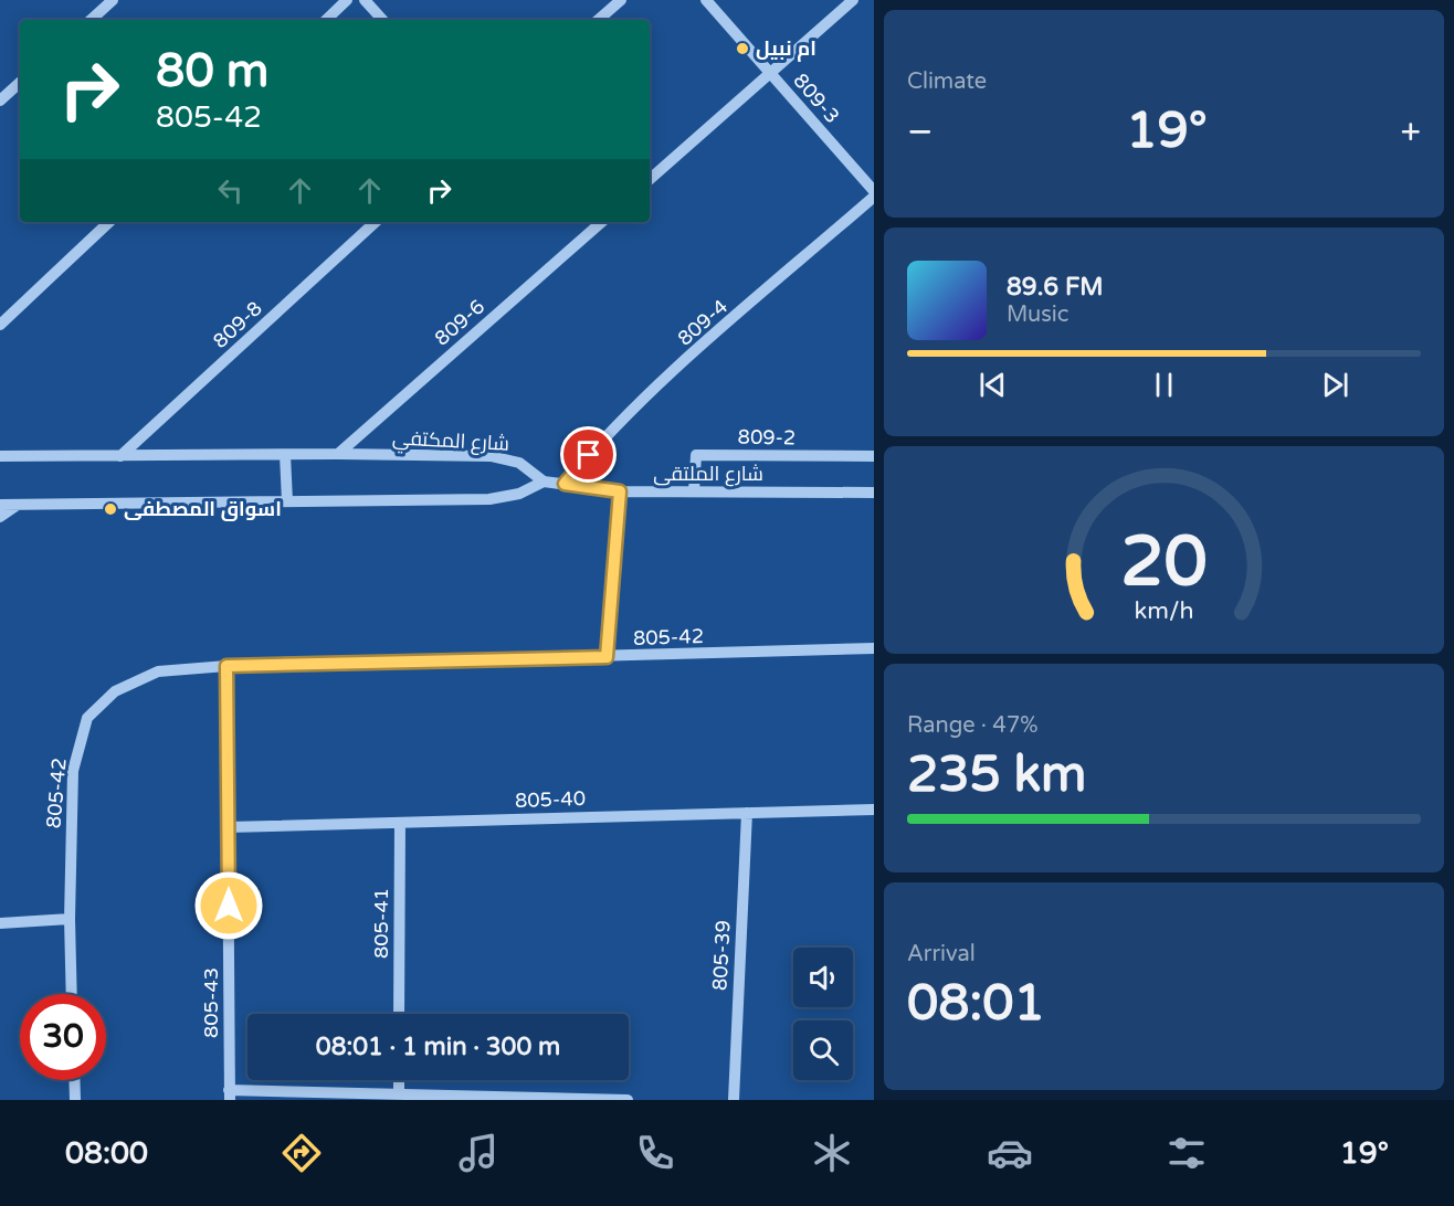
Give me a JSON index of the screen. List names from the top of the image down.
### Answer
{
  "streets": {
    "street": [
      "809-3",
      "809-6",
      "809-4",
      "809-8",
      "809-2",
      "شارع المكتفي",
      "شارع الملتقى",
      "805-42",
      "805-40",
      "805-41",
      "805-39",
      "805-43"
    ]
  },
  "crossings": [
    ["809-6", "شارع المكتفي"],
    ["809-4", "شارع الملتقى"],
    ["809-8", "شارع المكتفي"],
    ["809-2", "شارع الملتقى"],
    ["شارع المكتفي", "شارع الملتقى"],
    ["805-42", "805-43"],
    ["805-40", "805-41"],
    ["805-40", "805-39"],
    ["805-40", "805-43"]
  ],
  "places": ["ام نبيل", "اسواق المصطفى"],
  "page": {
    "tile": [
      "Climate",
      ["Range · 47%", "235 km"],
      ["Arrival", "08:01"]
    ],
    "turn": ["80 m", "805-42"],
    "heat": ["−", "19°", "+"],
    "song": ["89.6 FM", "Music"],
    "limit": "30",
    "trip": "08:01 · 1 min · 300 m",
    "tabs": ["08:00", "19°"],
    "gauge": ["20", "km/h"]
  }
}
